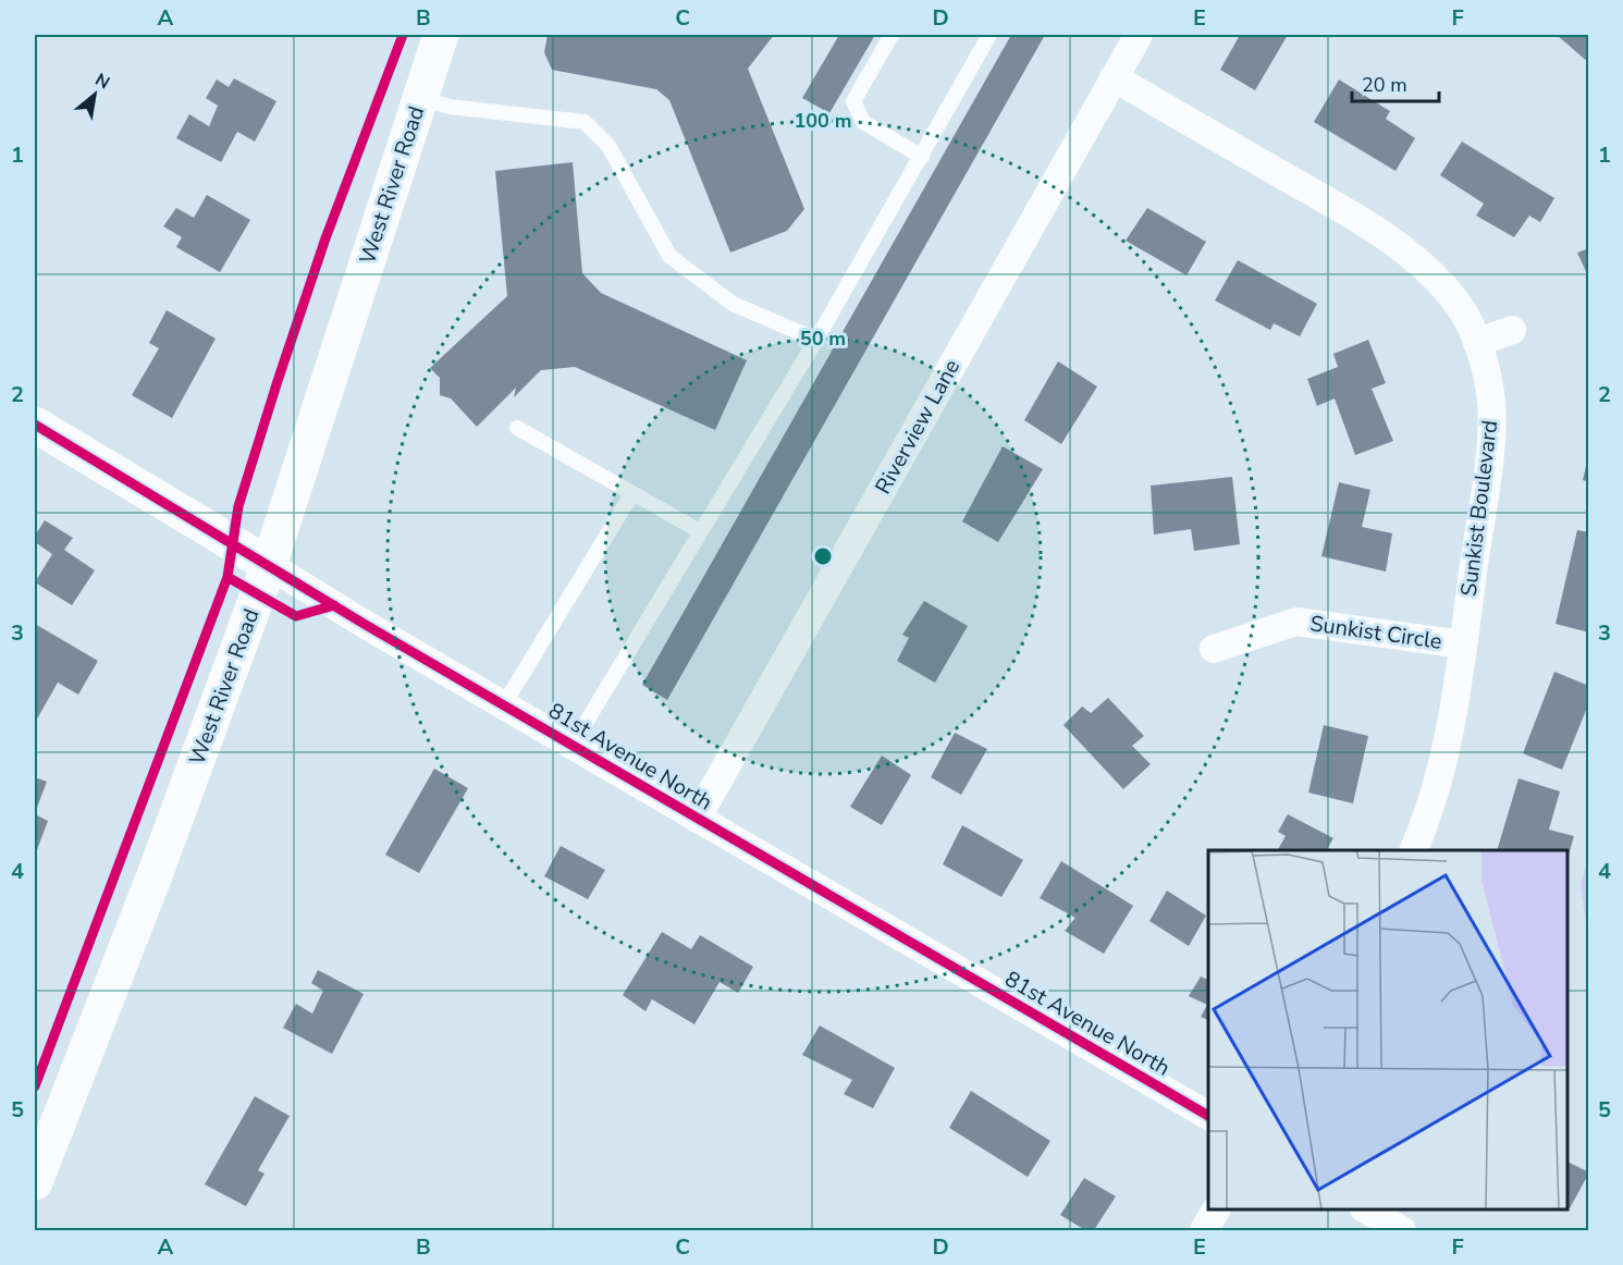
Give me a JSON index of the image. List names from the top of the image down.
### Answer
{
  "streets": {
    "street": [
      "West River Road",
      "Riverview Lane",
      "Sunkist Boulevard",
      "Sunkist Circle",
      "81st Avenue North"
    ]
  },
  "crossings": [
    ["West River Road", "81st Avenue North"],
    ["Riverview Lane", "Sunkist Boulevard"],
    ["Riverview Lane", "81st Avenue North"],
    ["Sunkist Boulevard", "Sunkist Circle"]
  ],
  "scale_bar": "20 m",
  "north": "top right",
  "grid": {
    "columns": [
      "A",
      "B",
      "C",
      "D",
      "E",
      "F"
    ],
    "rows": [
      "1",
      "2",
      "3",
      "4",
      "5"
    ]
  },
  "rings": ["100 m", "50 m"]
}
